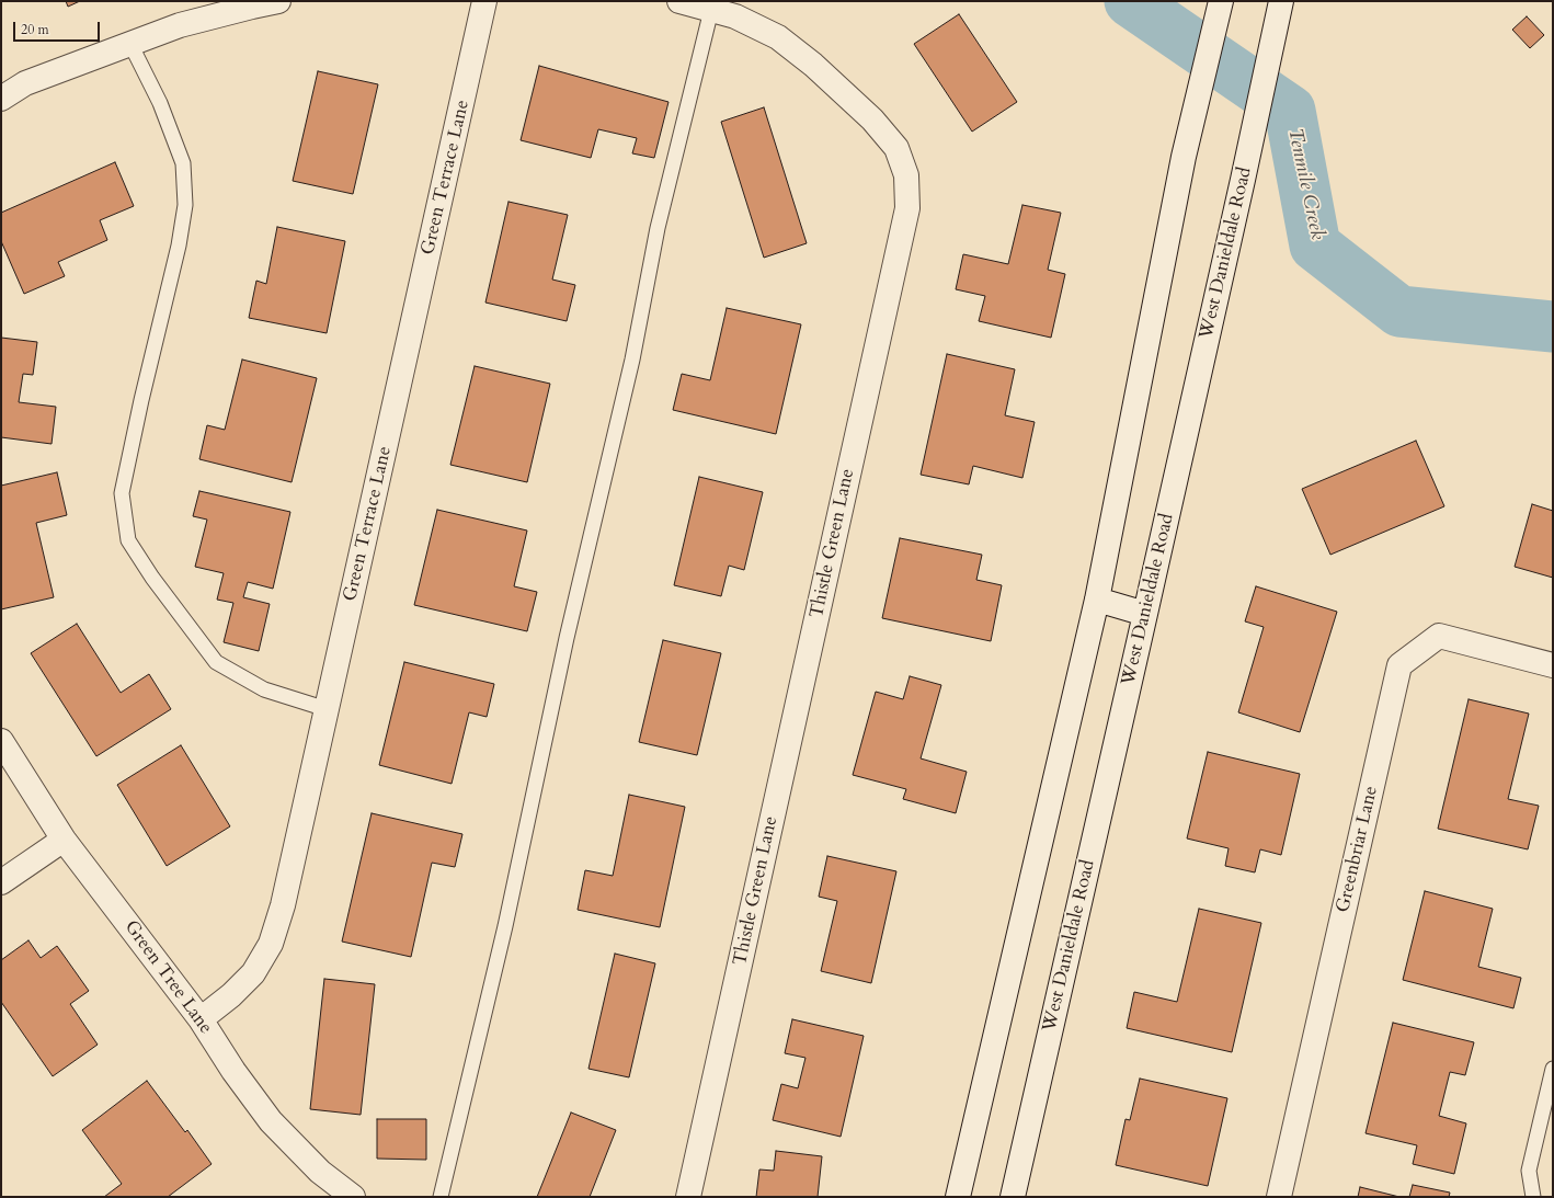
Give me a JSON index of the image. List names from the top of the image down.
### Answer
{
  "streets": {
    "street": [
      "Green Terrace Lane",
      "West Danieldale Road",
      "Thistle Green Lane",
      "Greenbriar Lane",
      "Green Tree Lane"
    ]
  },
  "crossings": [
    ["Green Terrace Lane", "Green Tree Lane"]
  ],
  "water": ["Tenmile Creek"],
  "scale_bar": "20 m"
}
